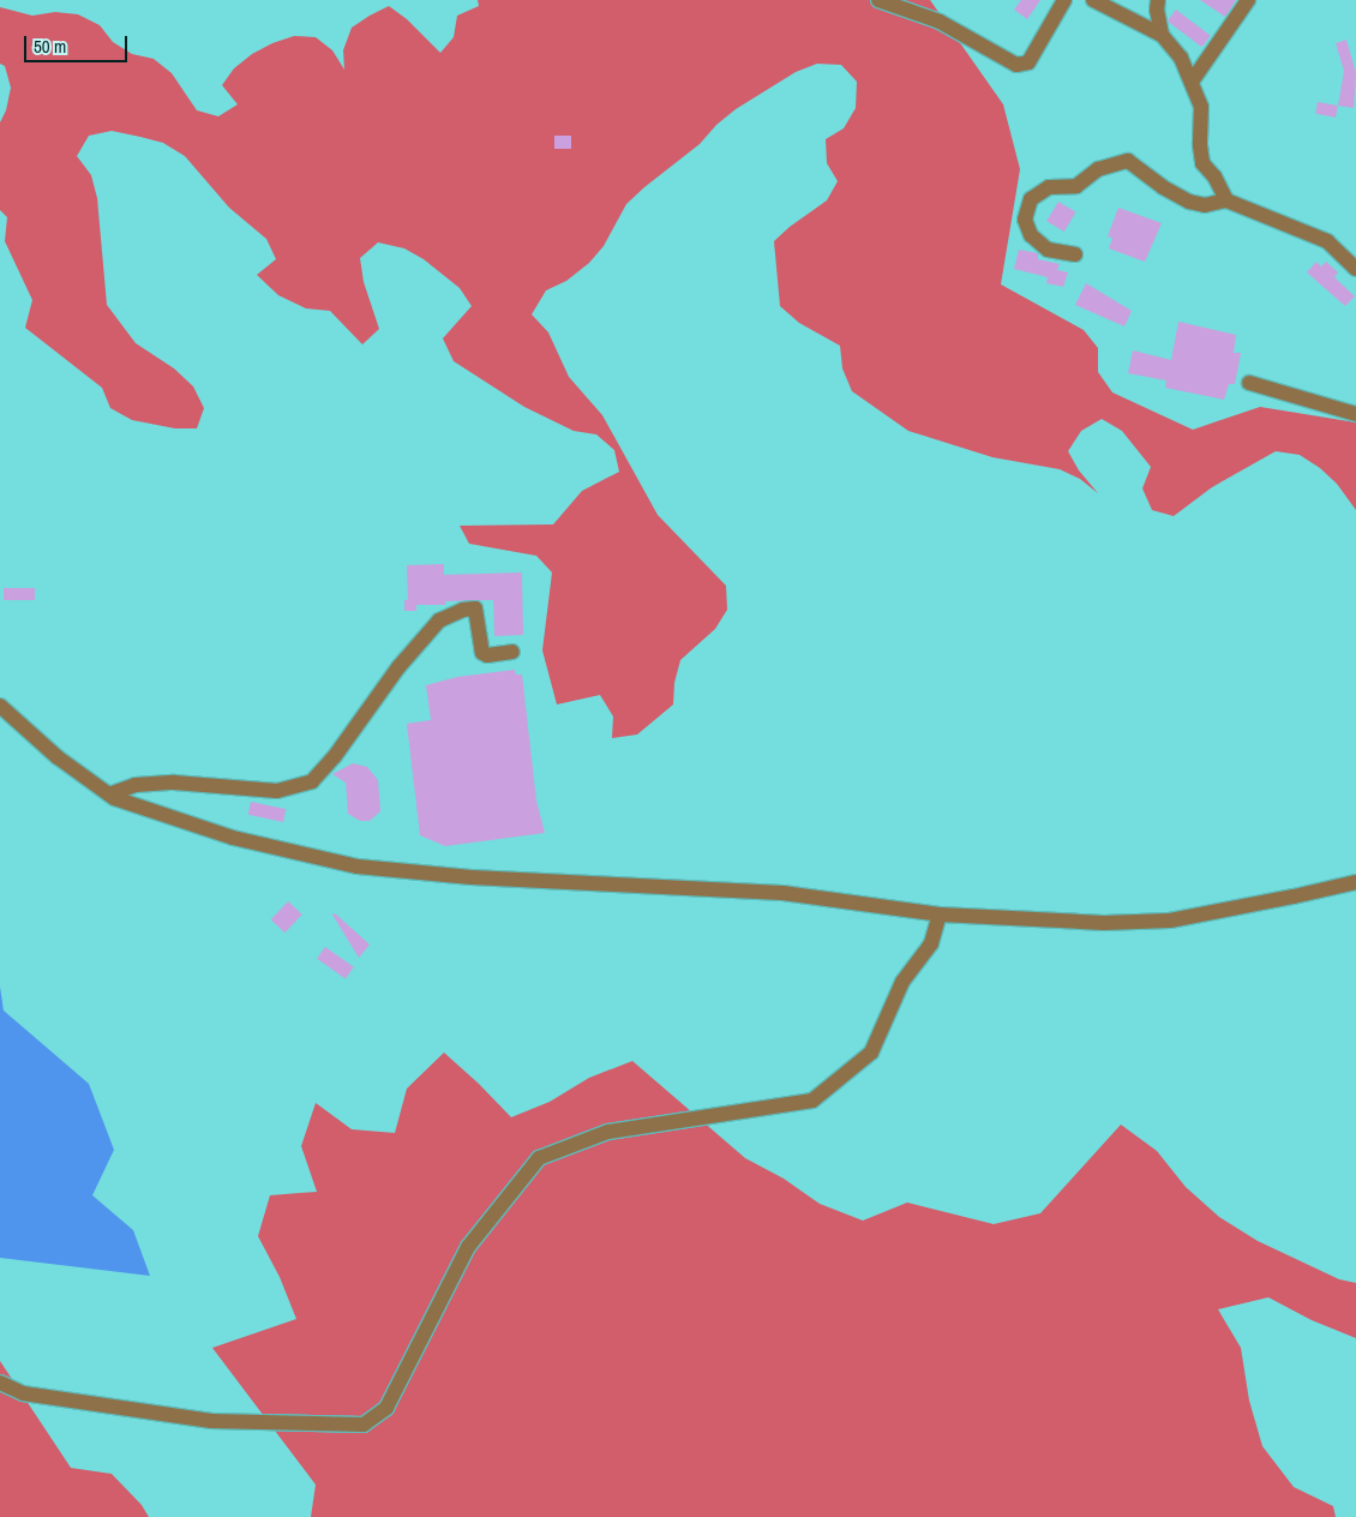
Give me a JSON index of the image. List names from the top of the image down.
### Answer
{
  "scale_bar": "50 m"
}
